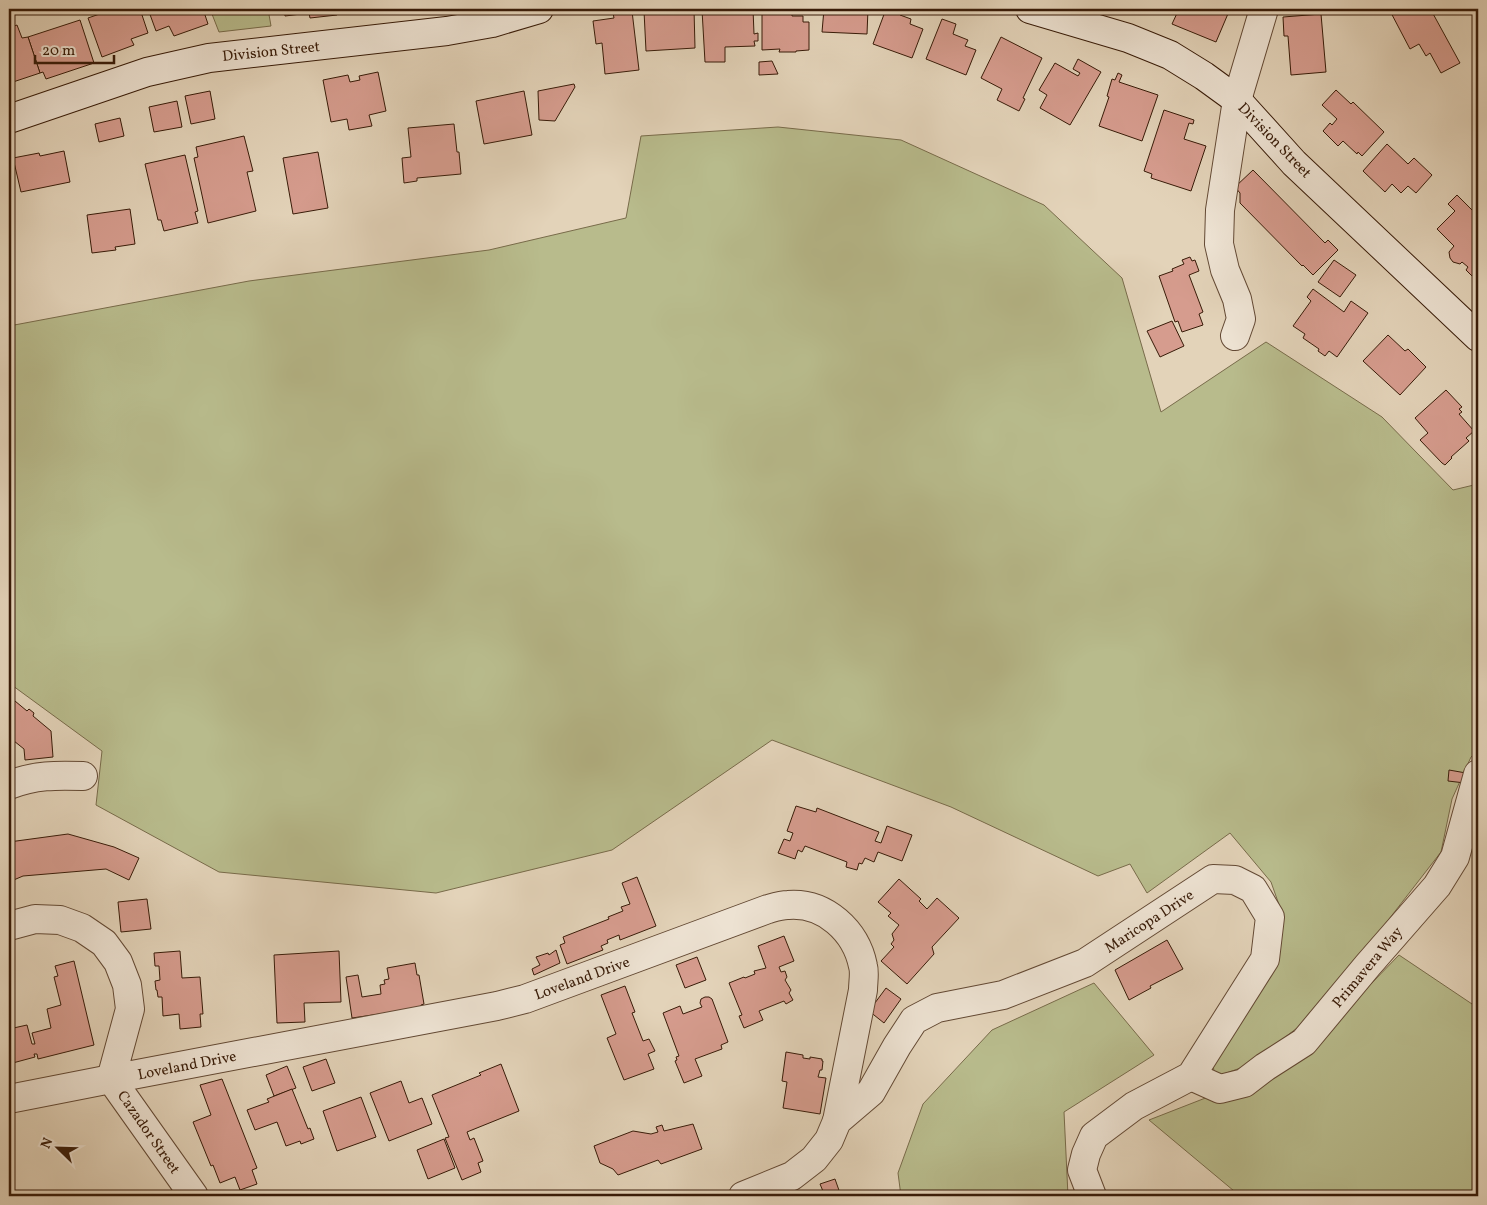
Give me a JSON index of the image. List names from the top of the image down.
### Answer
{
  "streets": {
    "street": [
      "Division Street",
      "Maricopa Drive",
      "Primavera Way",
      "Loveland Drive",
      "Cazador Street"
    ]
  },
  "crossings": [
    ["Maricopa Drive", "Primavera Way"],
    ["Maricopa Drive", "Loveland Drive"],
    ["Loveland Drive", "Cazador Street"]
  ],
  "scale_bar": "20 m",
  "north": "top left"
}
